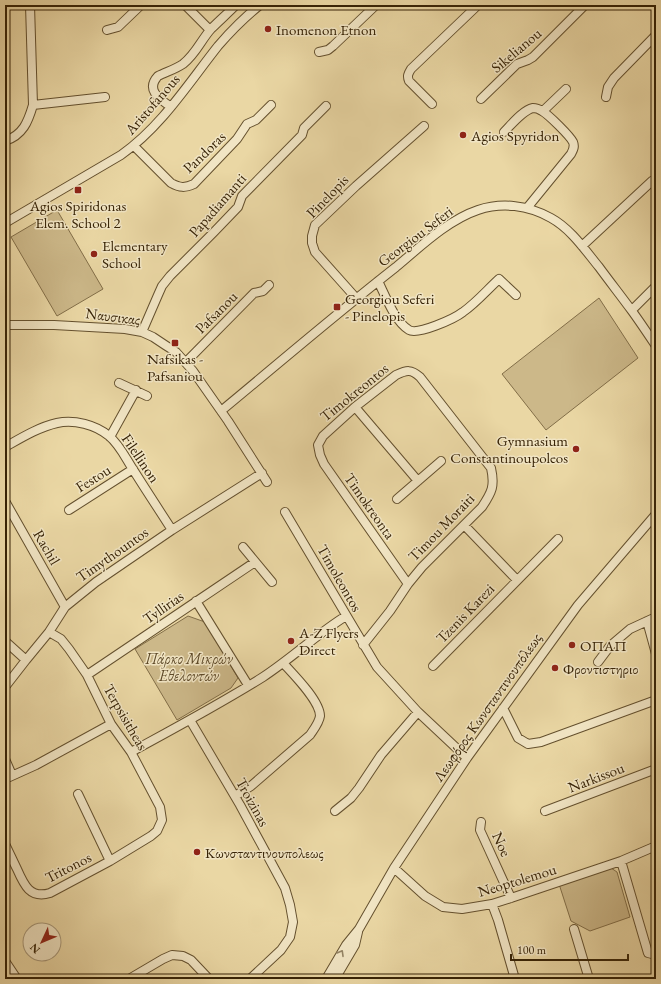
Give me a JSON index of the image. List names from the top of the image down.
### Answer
{
  "streets": {
    "street": [
      "Sikelianou",
      "Aristofanous",
      "Pandoras",
      "Pinelopis",
      "Papadiamanti",
      "Georgiou Seferi",
      "Pafsanou",
      "Ναυσικας",
      "Timokreontos",
      "Filellinon",
      "Festou",
      "Timokreonta",
      "Timou Moraiti",
      "Rachil",
      "Timythountos",
      "Timoleontos",
      "Tyllirias",
      "Tzenis Karezi",
      "Λεωφόρος Κωνσταντινουπόλεως",
      "Terpsisitheas",
      "Narkissou",
      "Troizinas",
      "Noe",
      "Tritonos",
      "Neoptolemou"
    ]
  },
  "crossings": [
    ["Aristofanous", "Pandoras"],
    ["Pinelopis", "Georgiou Seferi"],
    ["Papadiamanti", "Ναυσικας"],
    ["Georgiou Seferi", "Ναυσικας"],
    ["Pafsanou", "Ναυσικας"],
    ["Ναυσικας", "Timythountos"],
    ["Timokreontos", "Timokreonta"],
    ["Timokreontos", "Timou Moraiti"],
    ["Filellinon", "Festou"],
    ["Filellinon", "Timythountos"],
    ["Timokreonta", "Timou Moraiti"],
    ["Timou Moraiti", "Timoleontos"],
    ["Timou Moraiti", "Tzenis Karezi"],
    ["Rachil", "Timythountos"],
    ["Timythountos", "Terpsisitheas"],
    ["Timoleontos", "Λεωφόρος Κωνσταντινουπόλεως"],
    ["Tyllirias", "Terpsisitheas"],
    ["Λεωφόρος Κωνσταντινουπόλεως", "Neoptolemou"],
    ["Terpsisitheas", "Tritonos"],
    ["Noe", "Neoptolemou"]
  ],
  "parks": ["Πάρκο Μικρών Εθελοντών"],
  "places": {
    "other": [
      "Inomenon Etnon",
      "Agios Spyridon",
      "Elementary School",
      "Gymnasium Constantinoupoleos",
      "A-Z Flyers Direct",
      "ΟΠΑΠ",
      "Φροντιστηριο",
      "Κωνσταντινουπολεως"
    ],
    "transit": ["Agios Spiridonas Elem. School 2", "Georgiou Seferi - Pinelopis", "Nafsikas - Pafsaniou"]
  },
  "scale_bar": "100 m",
  "north": "bottom left"
}
